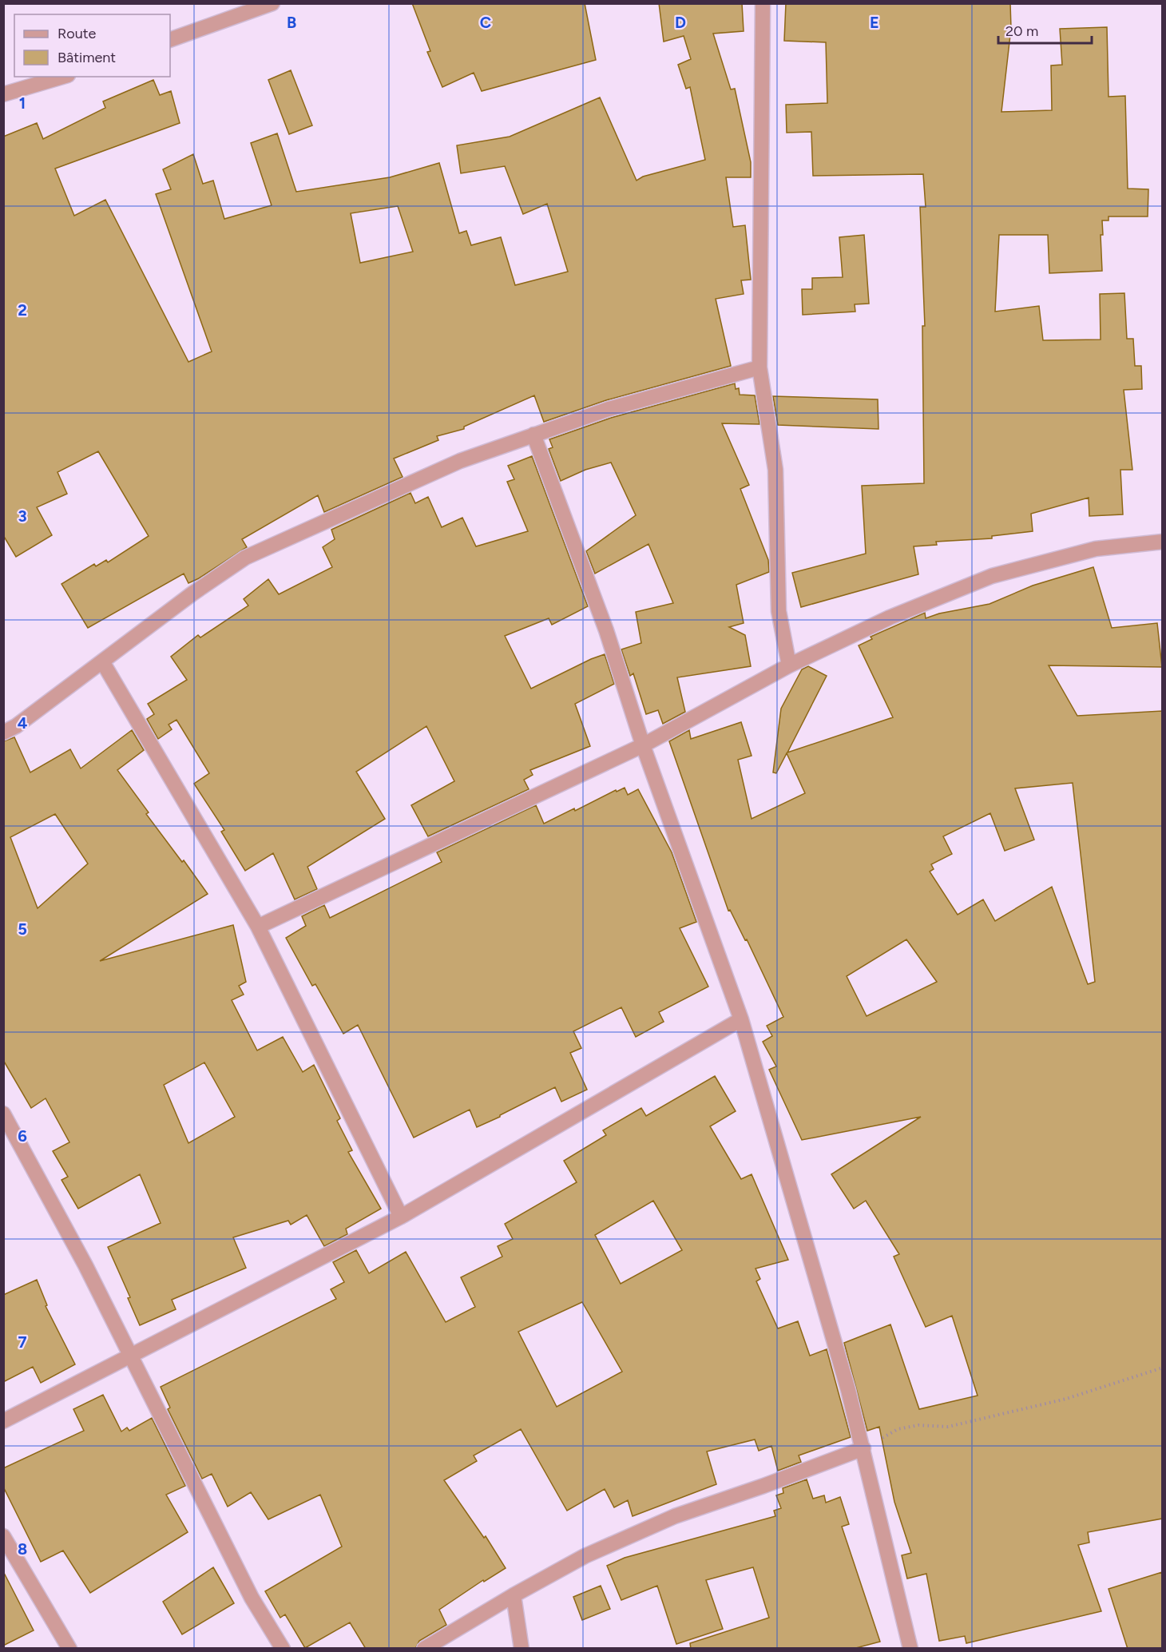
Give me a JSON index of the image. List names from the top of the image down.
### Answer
{
  "legend": ["Route", "Bâtiment"],
  "scale_bar": "20 m",
  "grid": {
    "columns": [
      "B",
      "C",
      "D",
      "E"
    ],
    "rows": [
      "1",
      "2",
      "3",
      "4",
      "5",
      "6",
      "7",
      "8"
    ]
  }
}
